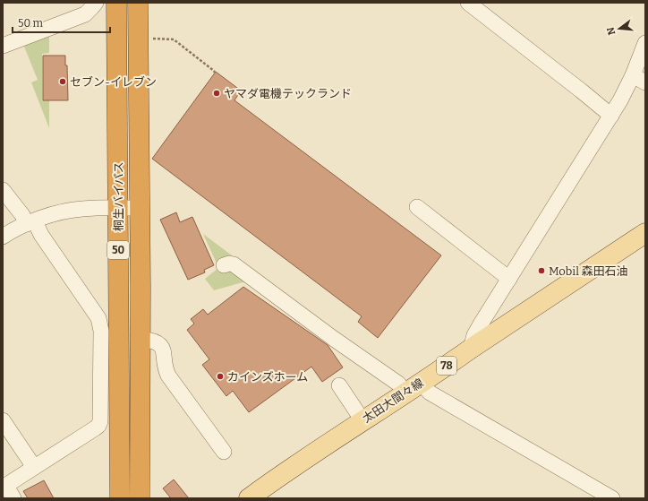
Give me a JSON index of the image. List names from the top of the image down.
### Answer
{
  "streets": {
    "highway": ["桐生バイパス", "50"],
    "main road": ["78", "太田大間々線"]
  },
  "places": [
    "セブン-イレブン",
    "ヤマダ電機テックランド",
    "Mobil 森田石油",
    "カインズホーム"
  ],
  "scale_bar": "50 m",
  "north": "left"
}
